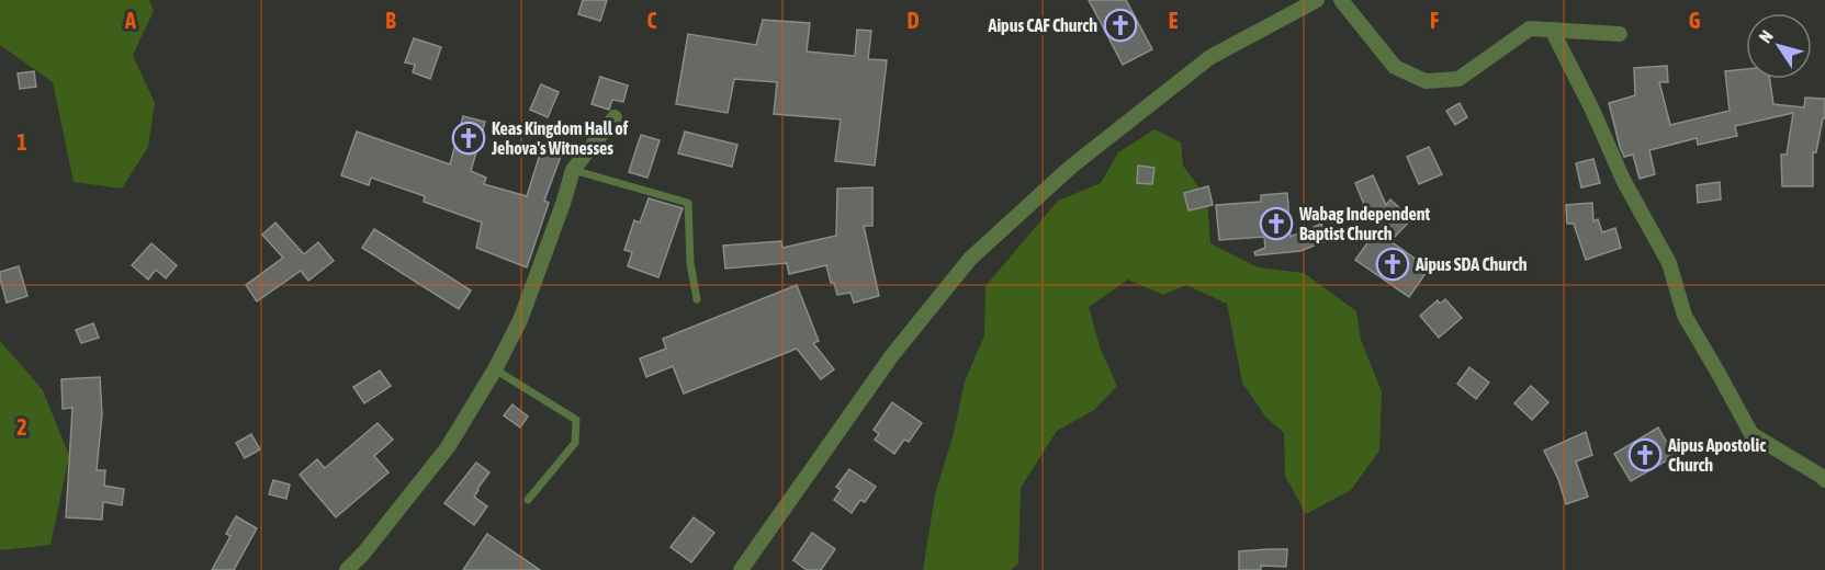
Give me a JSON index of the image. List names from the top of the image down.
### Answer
{
  "places": {
    "church": [
      "Aipus CAF Church",
      "Keas Kingdom Hall of Jehova's Witnesses",
      "Wabag Independent Baptist Church",
      "Aipus SDA Church",
      "Aipus Apostolic Church"
    ]
  },
  "north": "top left",
  "grid": {
    "columns": [
      "A",
      "B",
      "C",
      "D",
      "E",
      "F",
      "G"
    ],
    "rows": ["1", "2"]
  }
}
